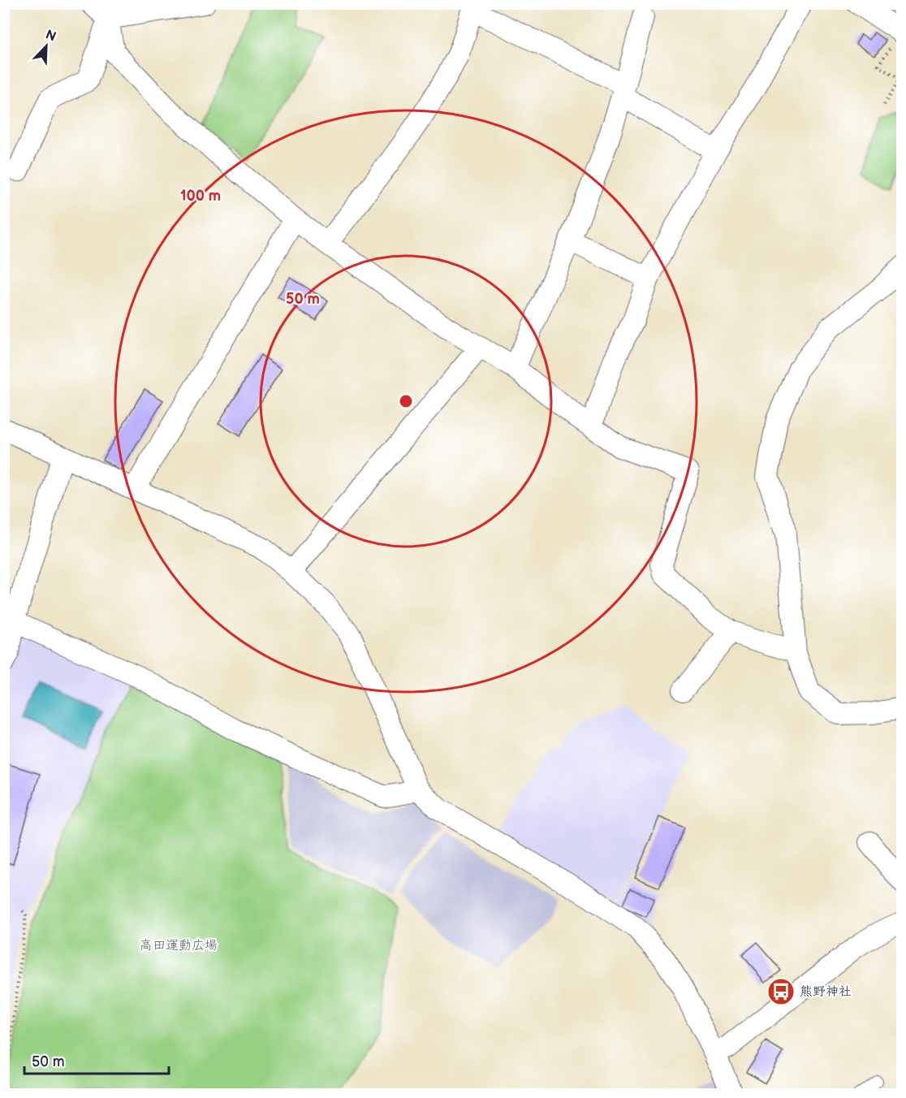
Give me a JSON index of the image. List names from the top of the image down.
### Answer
{
  "parks": ["高田運動広場"],
  "places": {
    "bus stop": ["熊野神社"]
  },
  "scale_bar": "50 m",
  "north": "top right",
  "rings": ["100 m", "50 m"]
}
